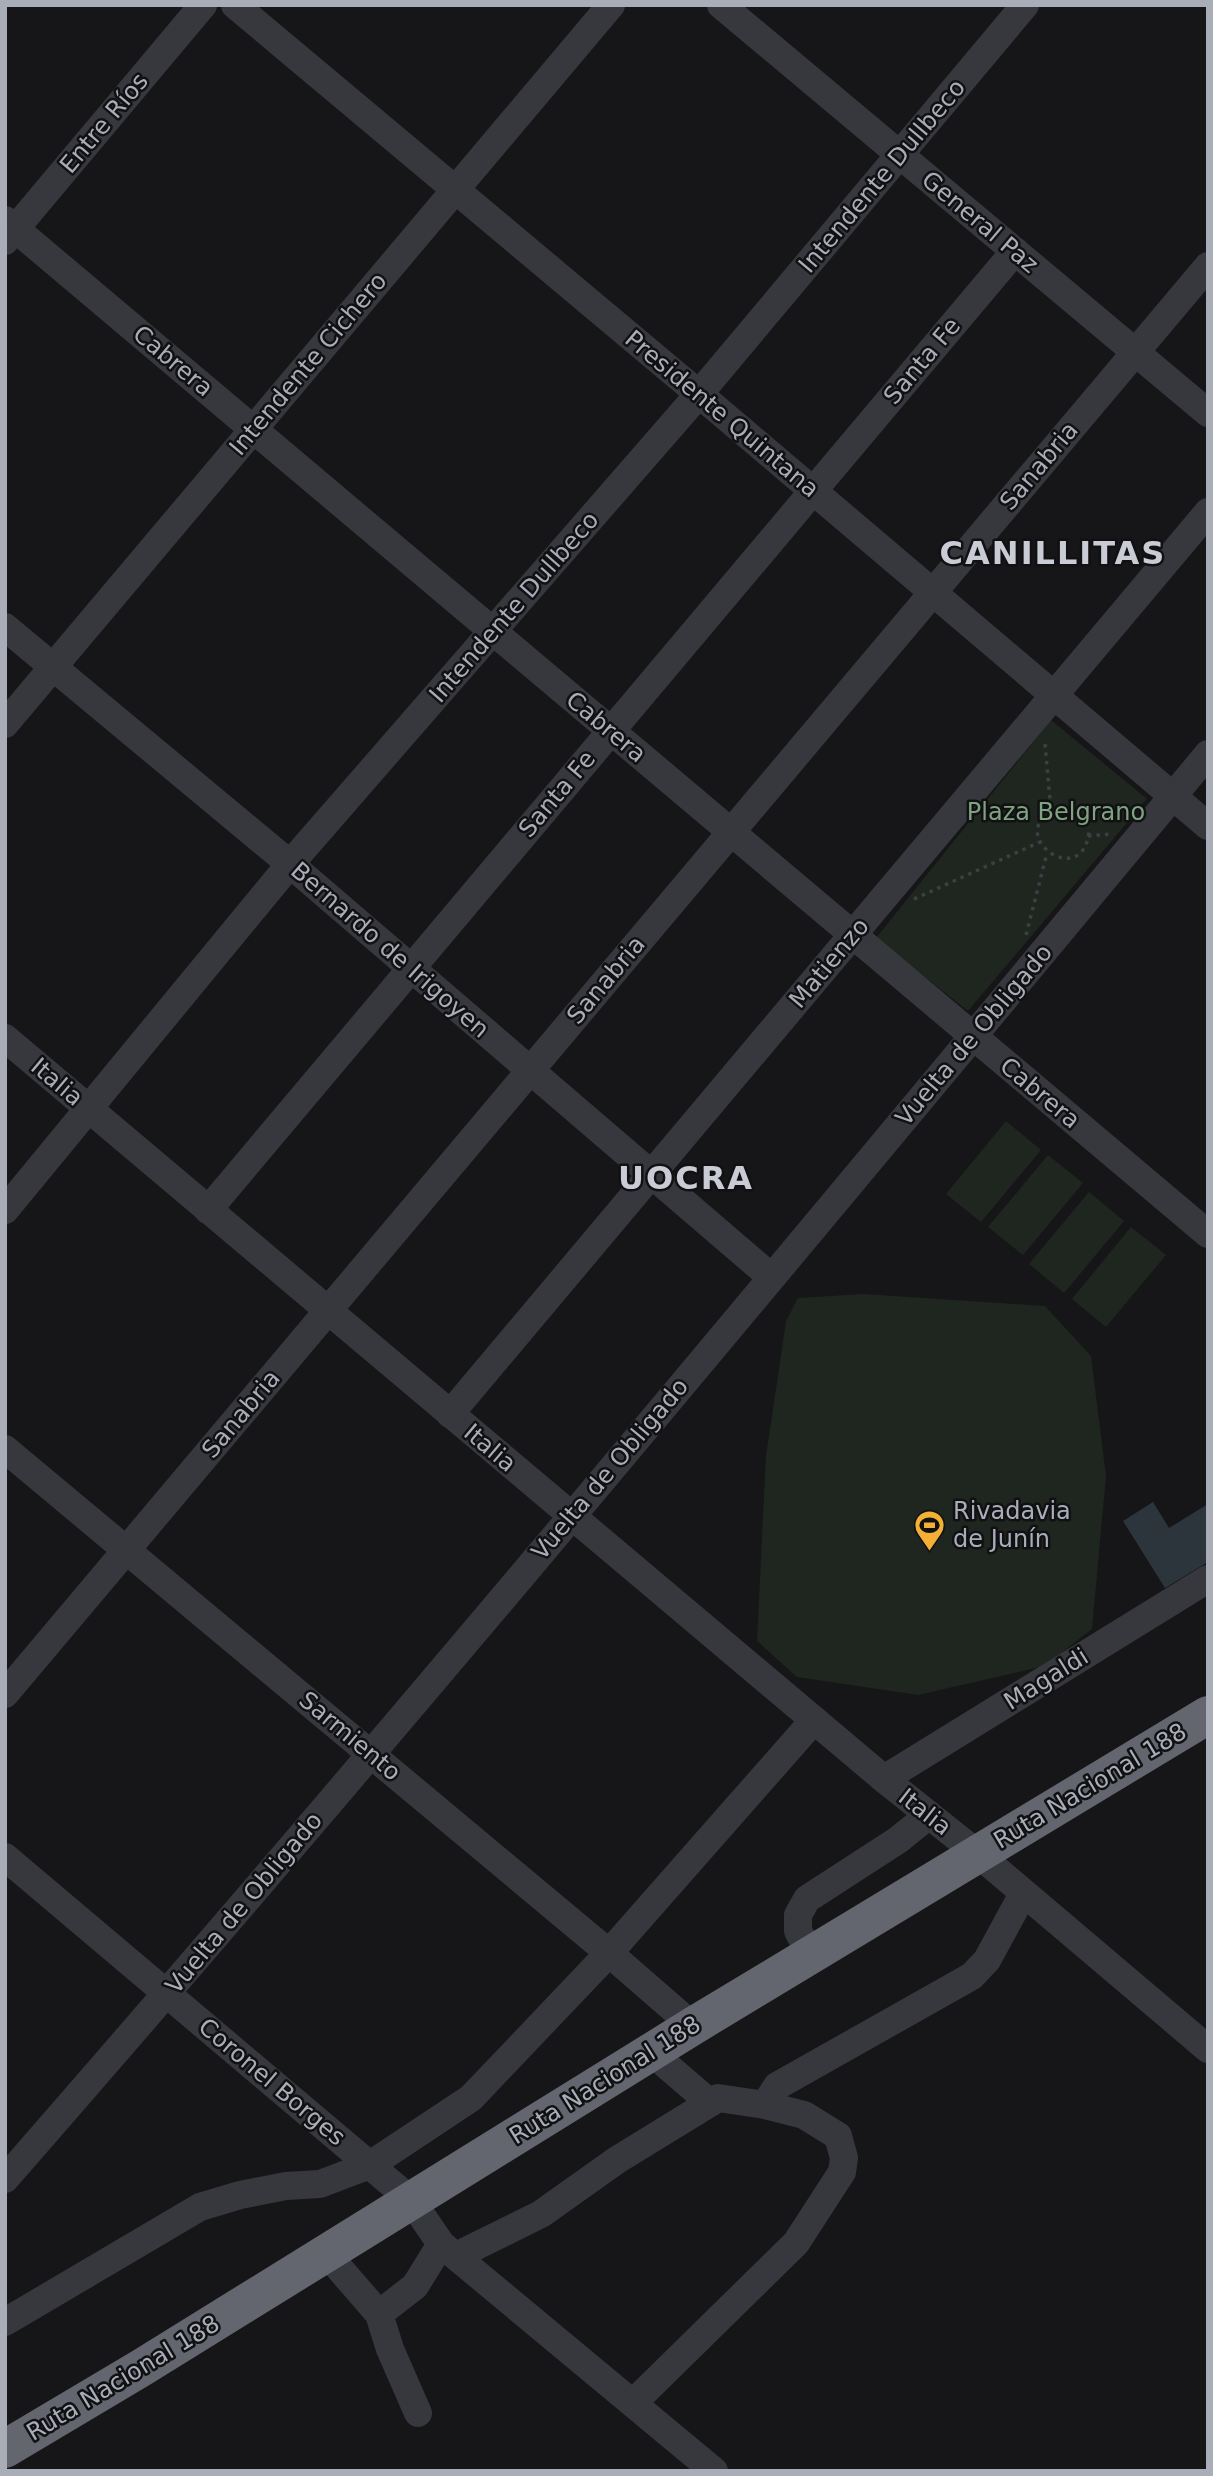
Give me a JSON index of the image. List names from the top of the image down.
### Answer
{
  "streets": {
    "highway": ["Ruta Nacional 188"],
    "street": [
      "Entre Ríos",
      "Intendente Dullbeco",
      "General Paz",
      "Cabrera",
      "Santa Fe",
      "Intendente Cichero",
      "Presidente Quintana",
      "Sanabria",
      "Bernardo de Irigoyen",
      "Matienzo",
      "Vuelta de Obligado",
      "Italia",
      "Magaldi",
      "Sarmiento",
      "Coronel Borges"
    ]
  },
  "crossings": [
    ["Entre Ríos", "Cabrera"],
    ["Intendente Dullbeco", "General Paz"],
    ["Intendente Dullbeco", "Cabrera"],
    ["Intendente Dullbeco", "Presidente Quintana"],
    ["Intendente Dullbeco", "Bernardo de Irigoyen"],
    ["Intendente Dullbeco", "Italia"],
    ["General Paz", "Santa Fe"],
    ["General Paz", "Sanabria"],
    ["Cabrera", "Santa Fe"],
    ["Cabrera", "Intendente Cichero"],
    ["Cabrera", "Sanabria"],
    ["Cabrera", "Matienzo"],
    ["Cabrera", "Vuelta de Obligado"],
    ["Santa Fe", "Presidente Quintana"],
    ["Santa Fe", "Bernardo de Irigoyen"],
    ["Santa Fe", "Italia"],
    ["Intendente Cichero", "Presidente Quintana"],
    ["Intendente Cichero", "Bernardo de Irigoyen"],
    ["Presidente Quintana", "Sanabria"],
    ["Presidente Quintana", "Matienzo"],
    ["Presidente Quintana", "Vuelta de Obligado"],
    ["Sanabria", "Bernardo de Irigoyen"],
    ["Sanabria", "Italia"],
    ["Sanabria", "Sarmiento"],
    ["Bernardo de Irigoyen", "Matienzo"],
    ["Bernardo de Irigoyen", "Vuelta de Obligado"],
    ["Matienzo", "Italia"],
    ["Vuelta de Obligado", "Italia"],
    ["Vuelta de Obligado", "Sarmiento"],
    ["Vuelta de Obligado", "Coronel Borges"],
    ["Italia", "Magaldi"],
    ["Italia", "Ruta Nacional 188"],
    ["Sarmiento", "Ruta Nacional 188"],
    ["Ruta Nacional 188", "Coronel Borges"]
  ],
  "districts": ["CANILLITAS", "UOCRA"],
  "parks": ["Plaza Belgrano"],
  "places": {
    "sports": ["Rivadavia de Junín"]
  }
}
